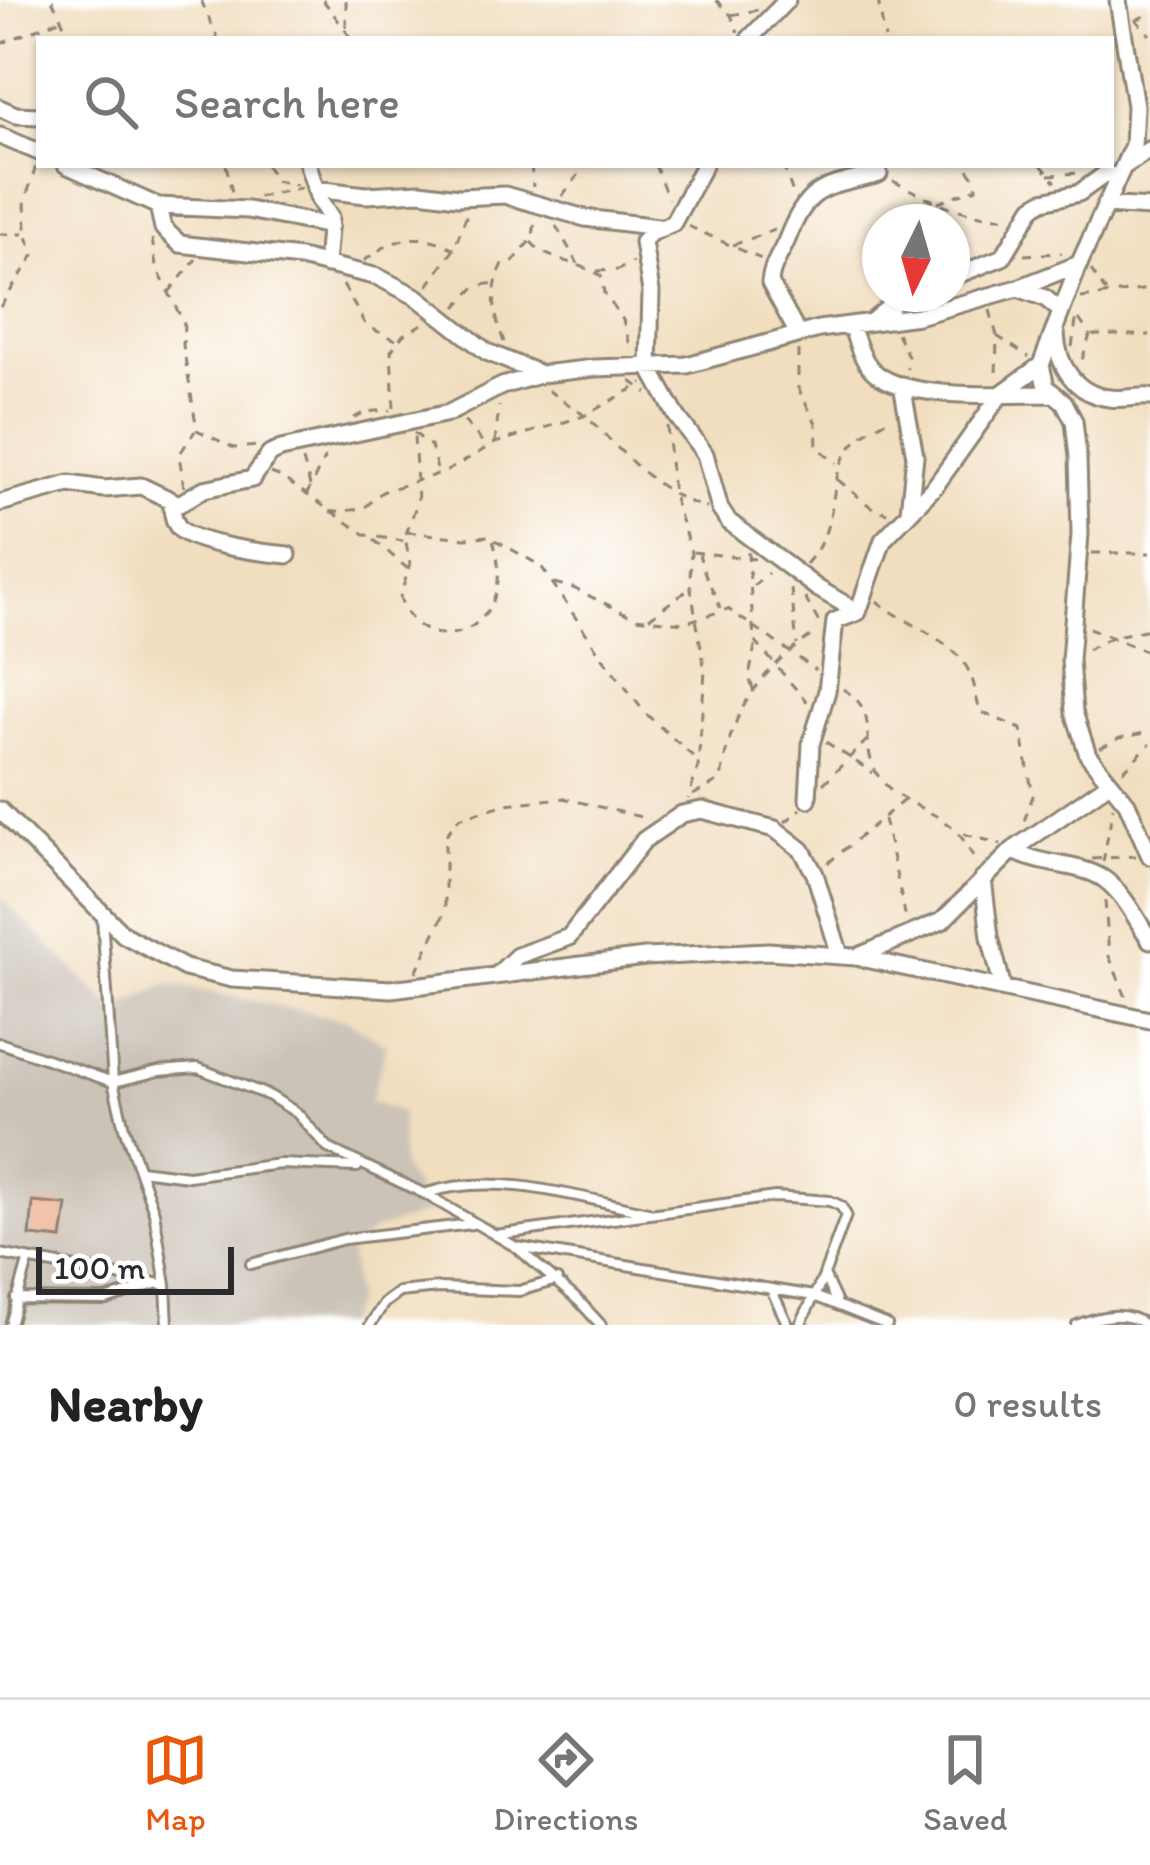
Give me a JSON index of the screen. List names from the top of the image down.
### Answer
{
  "scale_bar": "100 m",
  "north": "bottom",
  "page": {
    "search": "Search here",
    "scale": "100 m",
    "heading": ["Nearby", "0 results"],
    "nav": ["Map", "Directions", "Saved"]
  }
}
